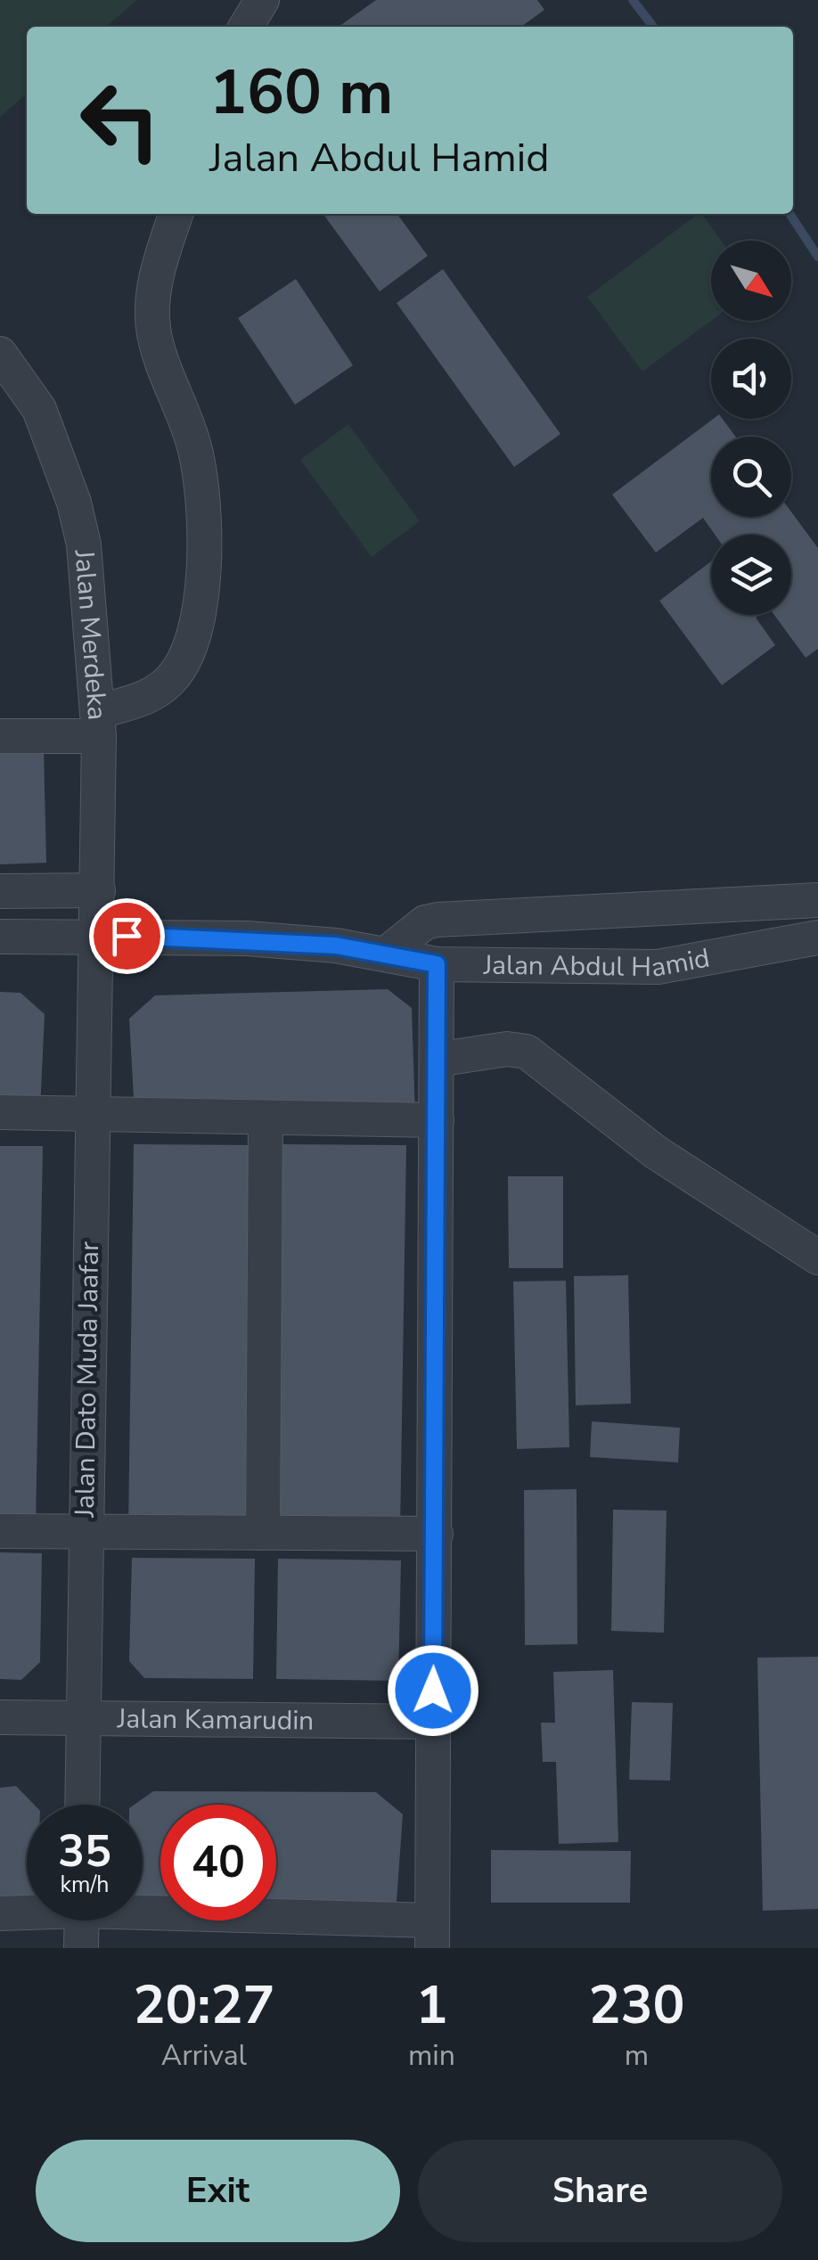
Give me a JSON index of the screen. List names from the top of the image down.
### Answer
{
  "streets": {
    "street": [
      "Jalan Merdeka",
      "Jalan Abdul Hamid",
      "Jalan Dato Muda Jaafar",
      "Jalan Kamarudin"
    ]
  },
  "crossings": [
    ["Jalan Merdeka", "Jalan Abdul Hamid"],
    ["Jalan Merdeka", "Jalan Dato Muda Jaafar"],
    ["Jalan Abdul Hamid", "Jalan Dato Muda Jaafar"],
    ["Jalan Dato Muda Jaafar", "Jalan Kamarudin"]
  ],
  "north": "bottom right",
  "page": {
    "turn": ["160 m", "Jalan Abdul Hamid"],
    "speed": "35 km/h",
    "limit": "40",
    "eta": [
      "20:27",
      "Arrival",
      "1",
      "min",
      "230",
      "m"
    ],
    "buttons": ["Exit", "Share"]
  }
}
